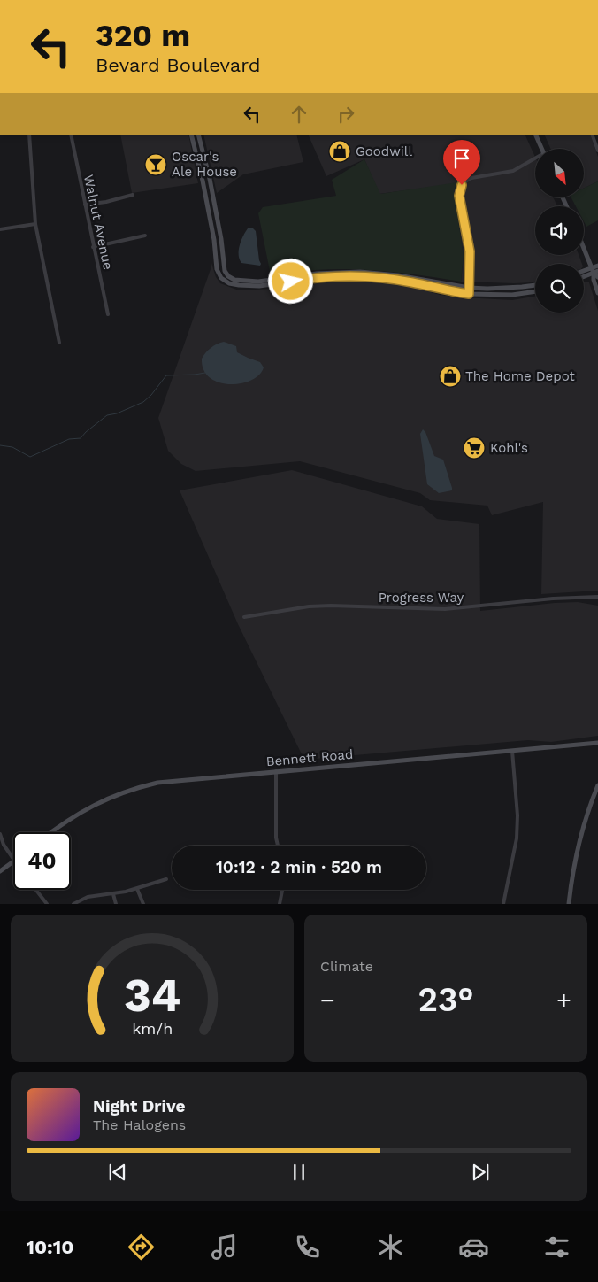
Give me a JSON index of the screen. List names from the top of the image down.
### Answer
{
  "streets": {
    "street": ["Walnut Avenue", "Progress Way", "Bennett Road"]
  },
  "places": {
    "shop": ["Goodwill", "The Home Depot"],
    "bar": ["Oscar's Ale House"],
    "supermarket": ["Kohl's"]
  },
  "north": "bottom right",
  "page": {
    "turn": ["320 m", "Bevard Boulevard"],
    "limit": "40",
    "trip": "10:12 · 2 min · 520 m",
    "tile": "Climate",
    "heat": ["−", "23°", "+"],
    "song": ["Night Drive", "The Halogens"],
    "tabs": "10:10",
    "gauge": ["34", "km/h"]
  }
}
